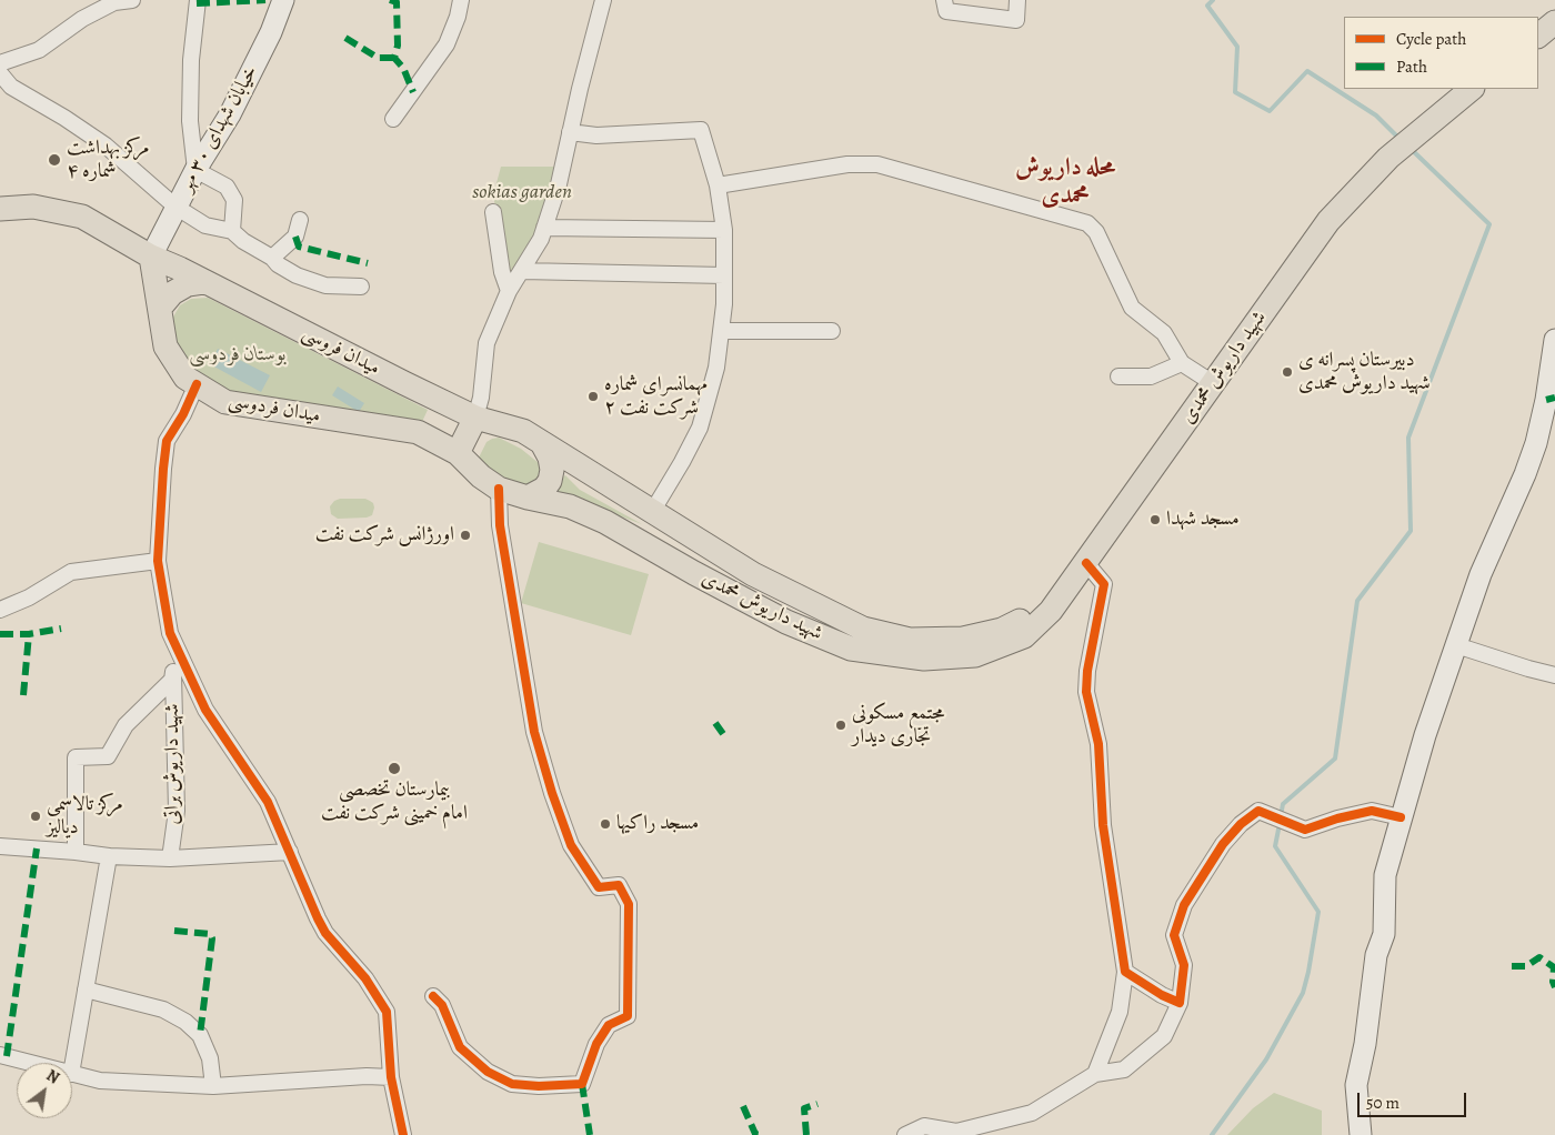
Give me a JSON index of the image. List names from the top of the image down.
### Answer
{
  "streets": {
    "main road": [
      "خیابان شهدای ۳۰ مهر",
      "میدان فروسی",
      "شهید داریوش محمدی",
      "میدان فردوسی"
    ],
    "street": ["شهید داریوش براتی"]
  },
  "crossings": [
    ["خیابان شهدای ۳۰ مهر", "میدان فروسی"],
    ["خیابان شهدای ۳۰ مهر", "میدان فردوسی"],
    ["میدان فروسی", "شهید داریوش محمدی"],
    ["میدان فروسی", "میدان فردوسی"],
    ["شهید داریوش محمدی", "میدان فردوسی"]
  ],
  "districts": ["محله داریوش محمدی"],
  "parks": ["sokias garden", "بوستان فردوسی"],
  "places": [
    "مرکز بهداشت شماره ۴",
    "دبیرستان پسرانه ی شهید داریوش محمدی",
    "مهمانسرای شماره ۲ شرکت نفت",
    "مسجد شهدا",
    "اورژانس شرکت نفت",
    "مجتمع مسکونی تجاری دیدار",
    "بیمارستان تخصصی امام خمینی شرکت نفت",
    "مرکز تالاسمی دیالیز",
    "مسجد راکیها"
  ],
  "legend": ["Cycle path", "Path"],
  "scale_bar": "50 m",
  "north": "top right"
}
